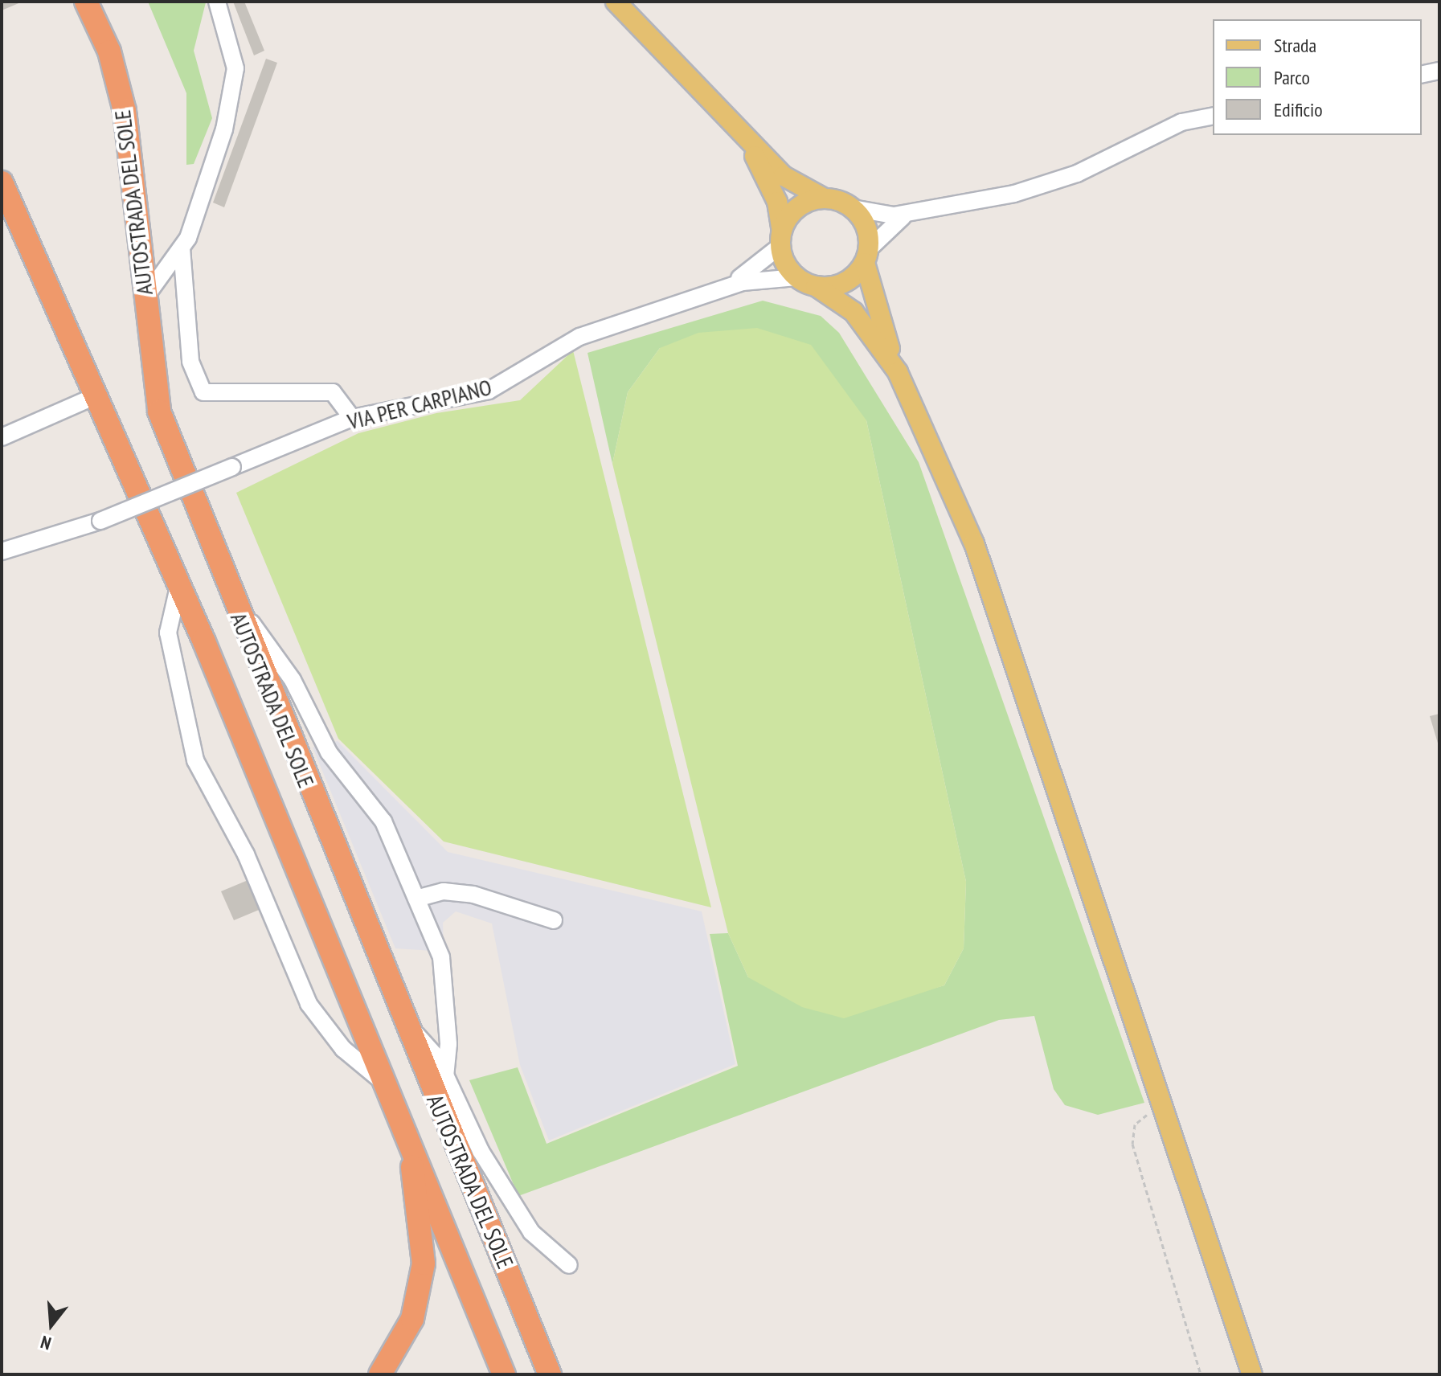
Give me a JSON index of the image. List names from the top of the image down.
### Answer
{
  "streets": {
    "highway": ["AUTOSTRADA DEL SOLE"],
    "street": ["VIA PER CARPIANO"]
  },
  "legend": ["Strada", "Parco", "Edificio"],
  "north": "bottom"
}
